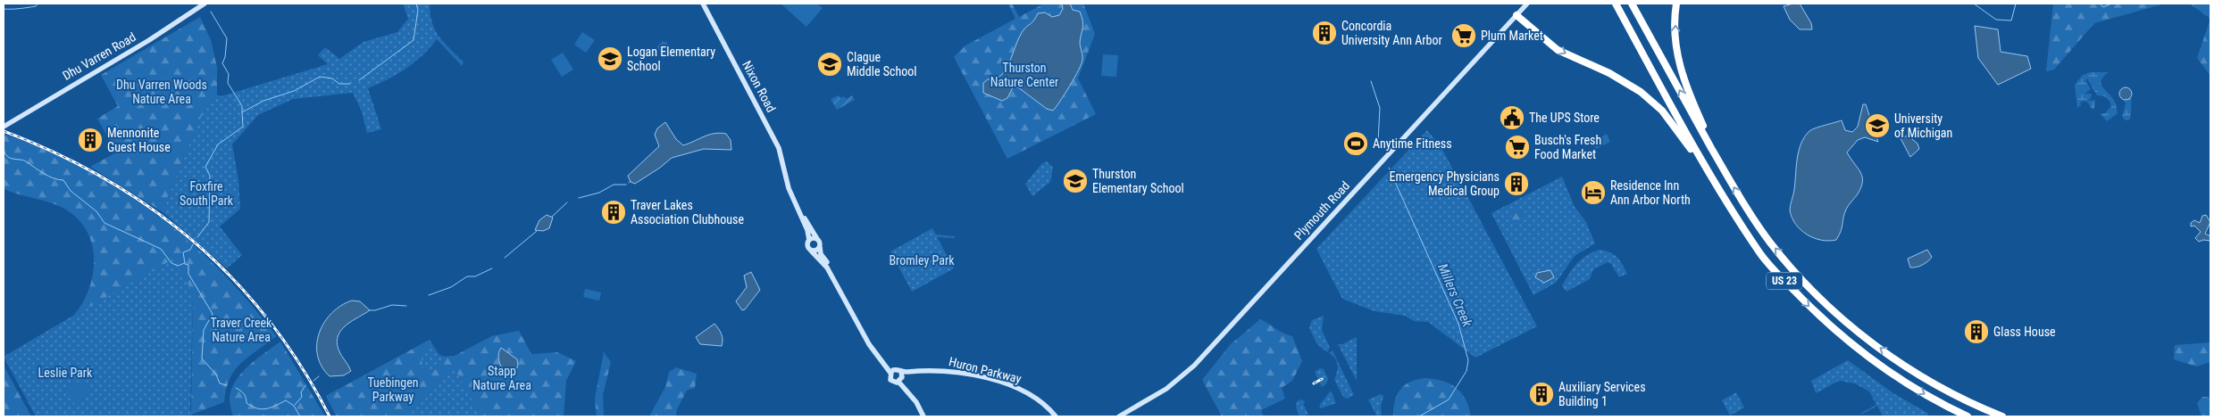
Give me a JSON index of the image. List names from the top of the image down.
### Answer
{
  "streets": {
    "highway": ["US 23"],
    "main road": [
      "Dhu Varren Road",
      "Nixon Road",
      "Plymouth Road",
      "Huron Parkway"
    ]
  },
  "water": ["Millers Creek"],
  "parks": [
    "Thurston Nature Center",
    "Dhu Varren Woods Nature Area",
    "Foxfire South Park",
    "Bromley Park",
    "Traver Creek Nature Area",
    "Stapp Nature Area",
    "Leslie Park",
    "Tuebingen Parkway"
  ],
  "places": {
    "building": [
      "Concordia University Ann Arbor",
      "Mennonite Guest House",
      "Emergency Physicians Medical Group",
      "Traver Lakes Association Clubhouse",
      "Glass House",
      "Auxiliary Services Building 1"
    ],
    "supermarket": ["Plum Market", "Busch's Fresh Food Market"],
    "school or university": [
      "Logan Elementary School",
      "Clague Middle School",
      "University of Michigan",
      "Thurston Elementary School"
    ],
    "public building": ["The UPS Store"],
    "sports": ["Anytime Fitness"],
    "hotel": ["Residence Inn Ann Arbor North"]
  }
}
